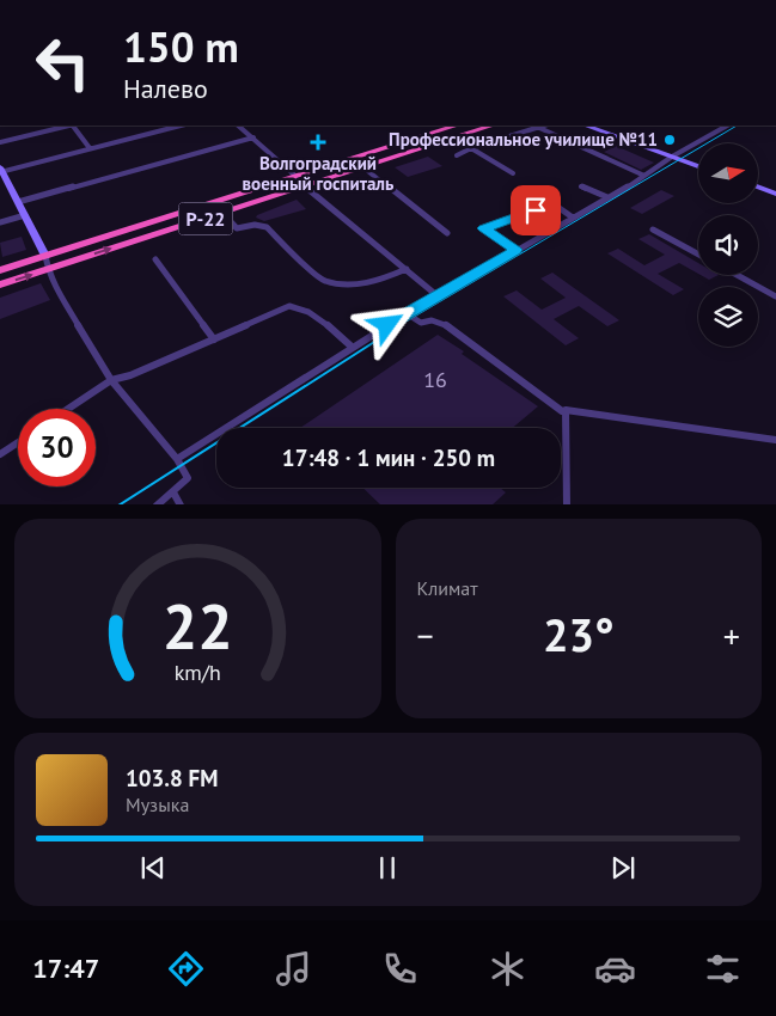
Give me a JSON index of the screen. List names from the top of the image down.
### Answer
{
  "streets": {
    "highway": ["Р-22"]
  },
  "places": {
    "other": ["Профессиональное училище №11"],
    "health": ["Волгоградский военный госпиталь"]
  },
  "house_numbers": ["16"],
  "north": "right",
  "page": {
    "turn": ["150 m", "Налево"],
    "limit": "30",
    "trip": "17:48 · 1 мин · 250 m",
    "tile": "Климат",
    "heat": ["−", "23°", "+"],
    "song": ["103.8 FM", "Музыка"],
    "tabs": "17:47",
    "gauge": ["22", "km/h"]
  }
}
